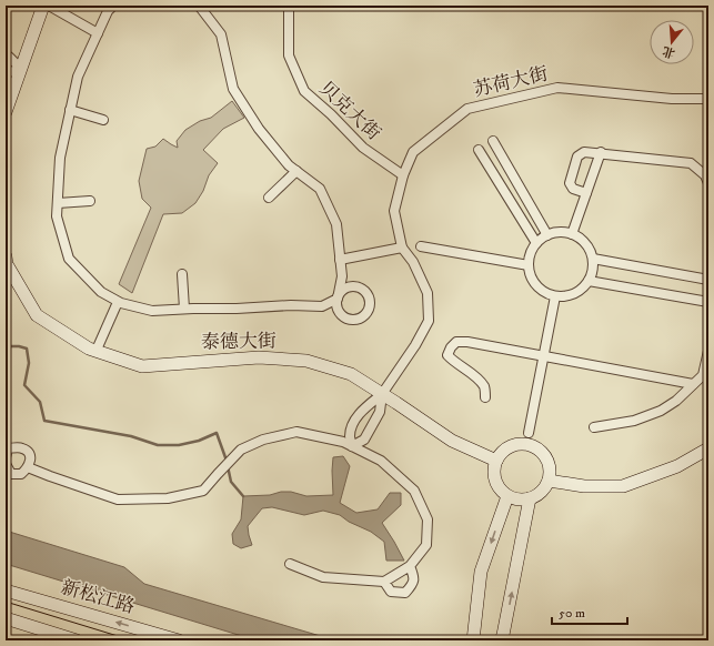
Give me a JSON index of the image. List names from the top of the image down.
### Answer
{
  "streets": {
    "street": [
      "苏荷大街",
      "贝克大街",
      "泰德大街",
      "新松江路"
    ]
  },
  "crossings": [
    ["苏荷大街", "贝克大街"]
  ],
  "scale_bar": "50 m",
  "north": "bottom"
}
